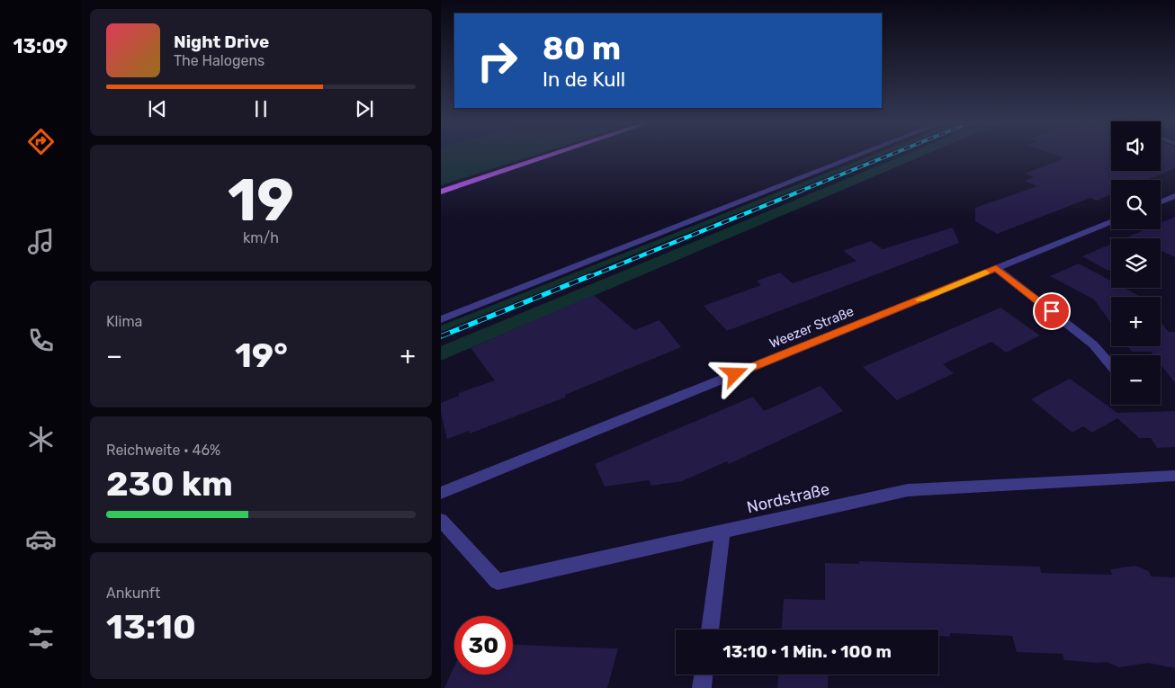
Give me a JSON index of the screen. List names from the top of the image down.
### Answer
{
  "streets": {
    "street": ["Weezer Straße", "Nordstraße"]
  },
  "page": {
    "tabs": "13:09",
    "turn": ["80 m", "In de Kull"],
    "song": ["Night Drive", "The Halogens"],
    "map_buttons": ["+", "−"],
    "tile": [
      ["19", "km/h"],
      "Klima",
      ["Reichweite · 46%", "230 km"],
      ["Ankunft", "13:10"]
    ],
    "heat": ["−", "19°", "+"],
    "limit": "30",
    "trip": "13:10 · 1 Min. · 100 m"
  }
}
